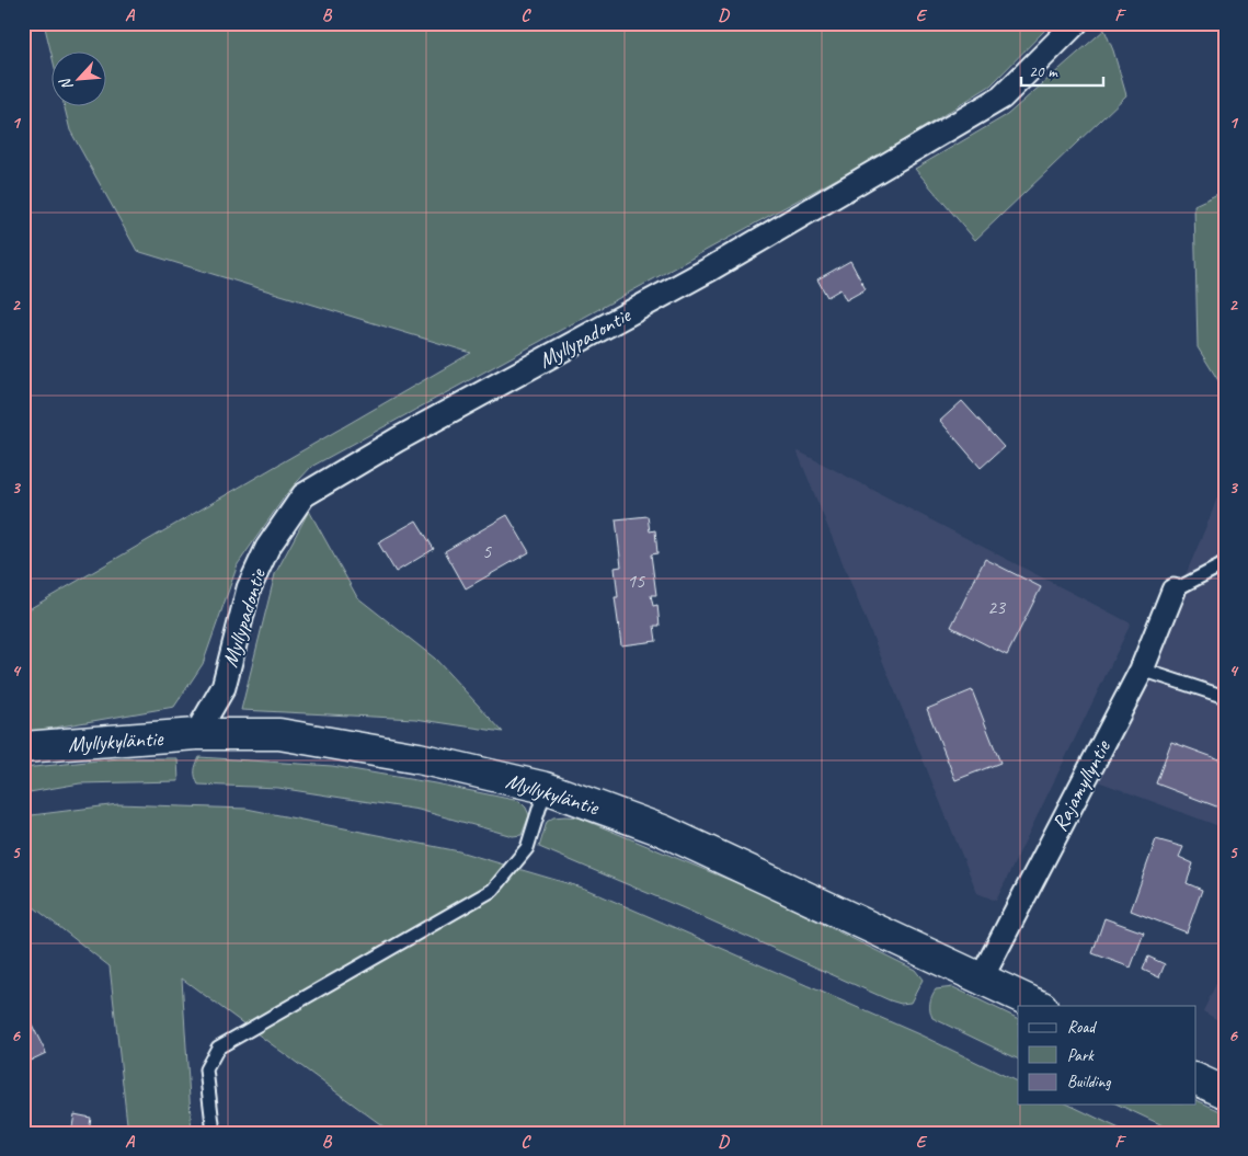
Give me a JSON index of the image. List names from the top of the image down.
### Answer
{
  "streets": {
    "main road": ["Myllykyläntie"],
    "street": ["Myllypadontie", "Rajamyllyntie"]
  },
  "crossings": [
    ["Myllypadontie", "Myllykyläntie"],
    ["Myllykyläntie", "Rajamyllyntie"]
  ],
  "house_numbers": ["5", "15", "23"],
  "legend": ["Road", "Park", "Building"],
  "scale_bar": "20 m",
  "north": "bottom left",
  "grid": {
    "columns": [
      "A",
      "B",
      "C",
      "D",
      "E",
      "F"
    ],
    "rows": [
      "1",
      "2",
      "3",
      "4",
      "5",
      "6"
    ]
  }
}
